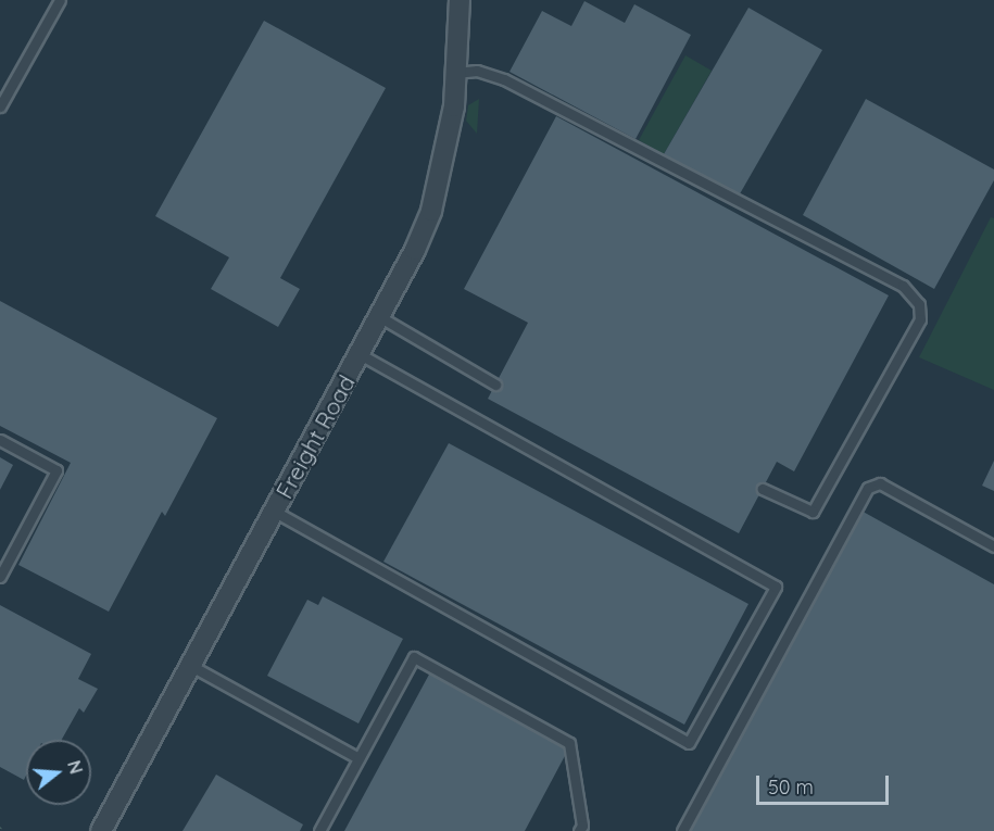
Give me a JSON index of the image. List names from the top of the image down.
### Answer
{
  "streets": {
    "street": ["Freight Road"]
  },
  "scale_bar": "50 m",
  "north": "right"
}
